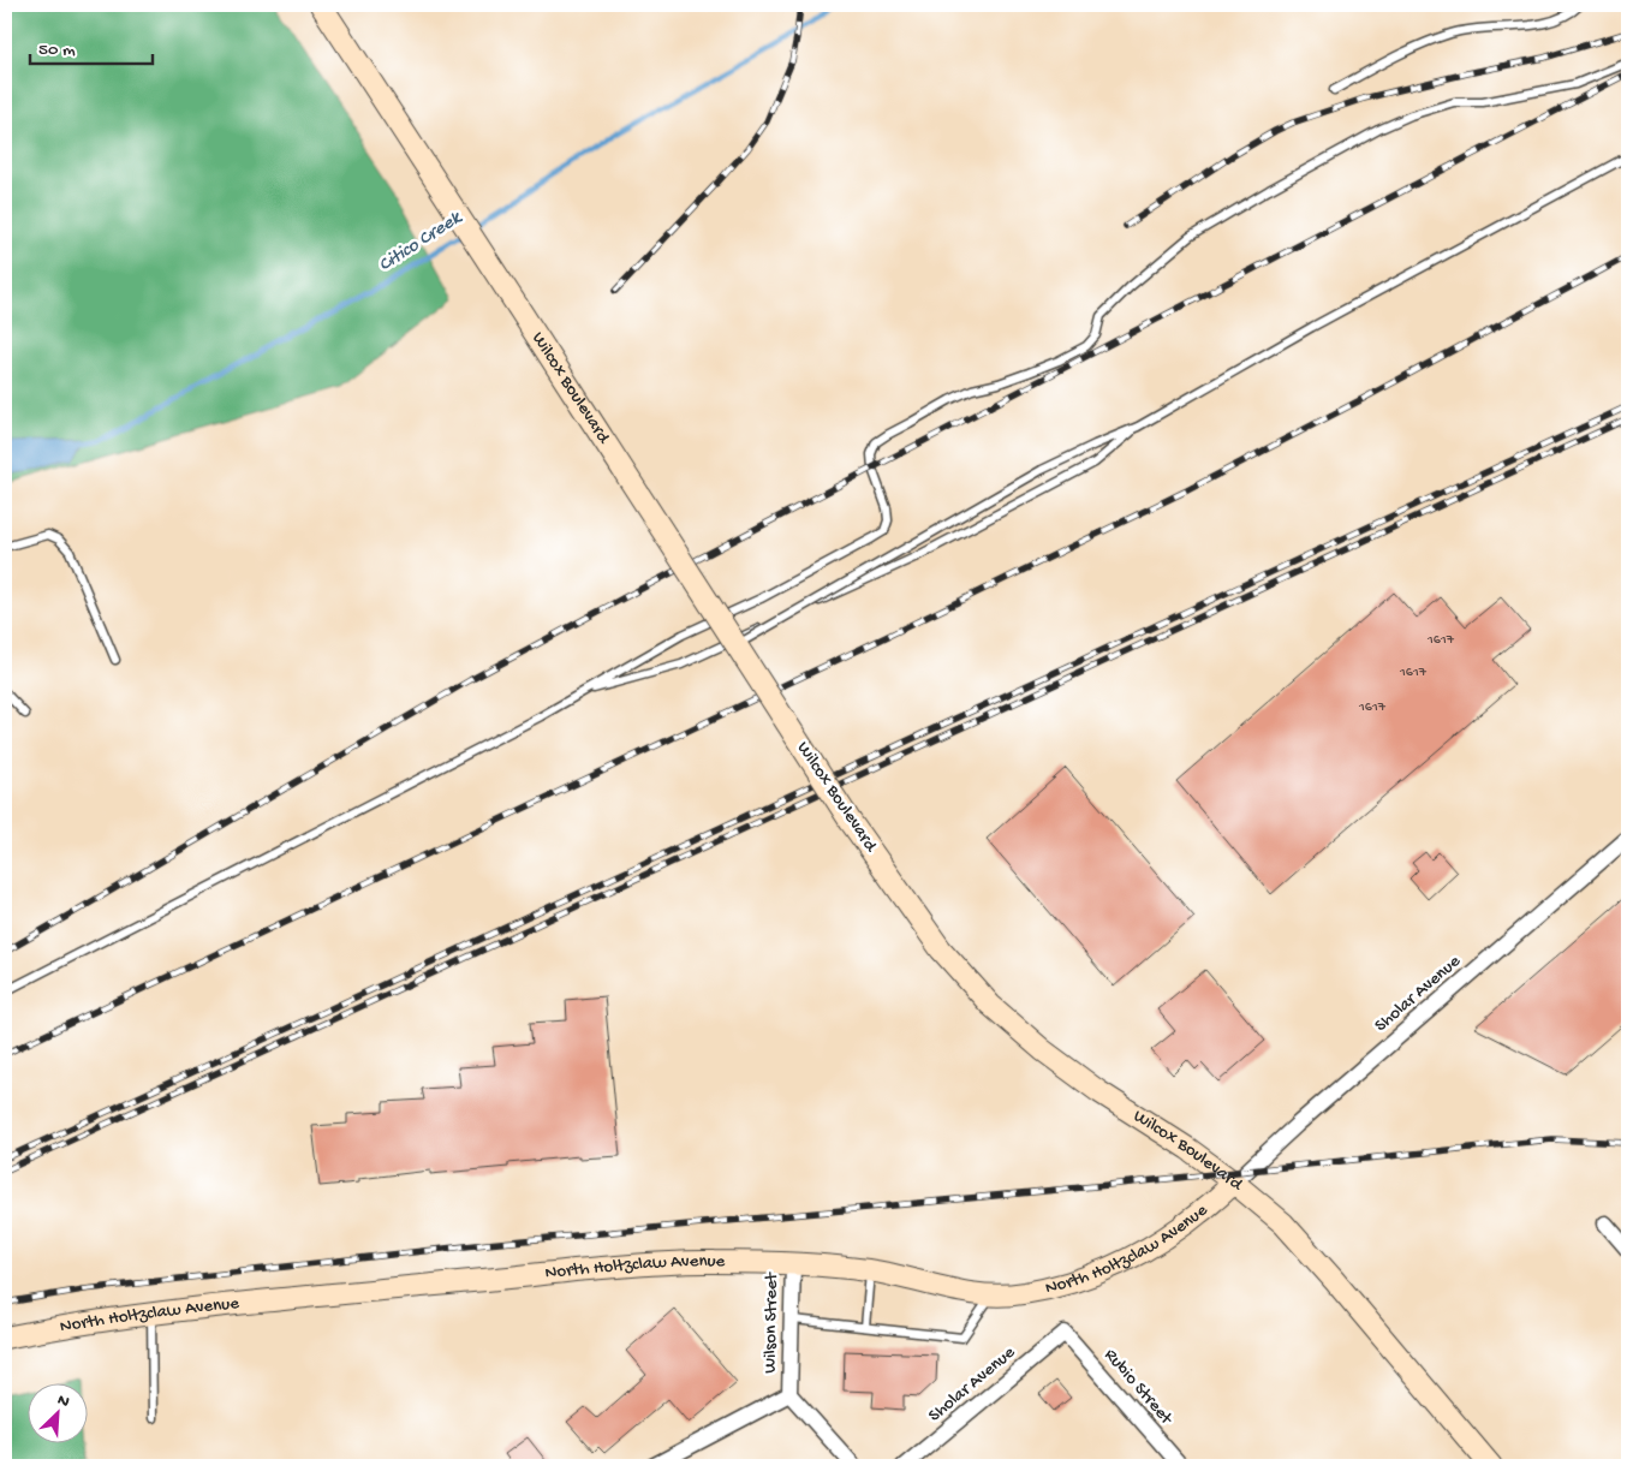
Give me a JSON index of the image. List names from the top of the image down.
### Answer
{
  "streets": {
    "main road": ["Wilcox Boulevard", "North Holtzclaw Avenue"],
    "street": ["Sholar Avenue", "Wilson Street", "Rubio Street"]
  },
  "crossings": [
    ["Wilcox Boulevard", "Sholar Avenue"],
    ["Wilcox Boulevard", "North Holtzclaw Avenue"],
    ["Sholar Avenue", "North Holtzclaw Avenue"],
    ["Sholar Avenue", "Rubio Street"],
    ["North Holtzclaw Avenue", "Wilson Street"]
  ],
  "water": ["Citico Creek"],
  "house_numbers": ["1617", "1617", "1617"],
  "scale_bar": "50 m",
  "north": "top right"
}
